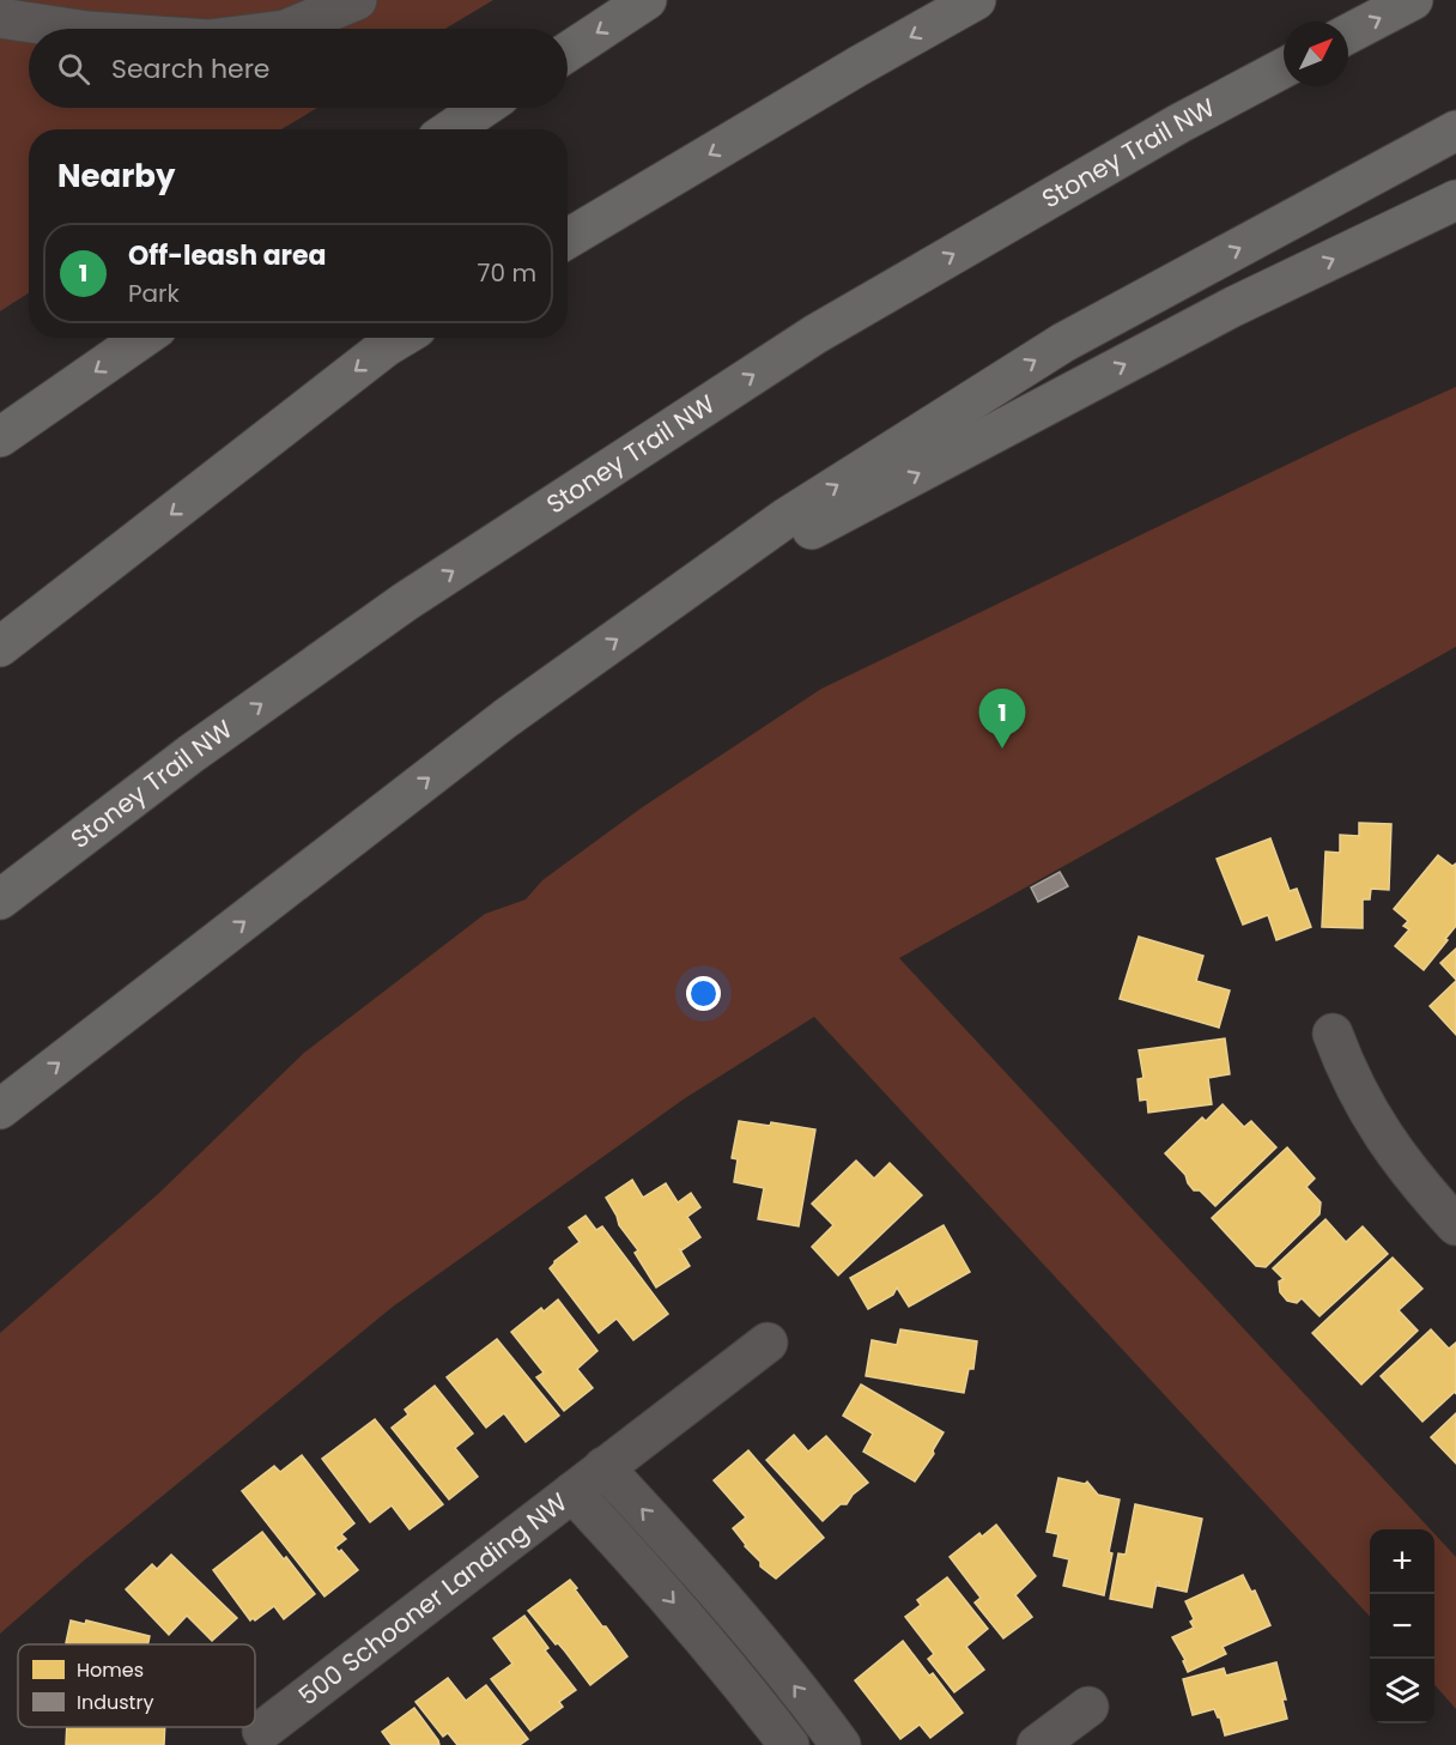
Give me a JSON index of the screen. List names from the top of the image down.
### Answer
{
  "streets": {
    "highway": ["Stoney Trail NW"],
    "street": ["500 Schooner Landing NW"]
  },
  "legend": ["Homes", "Industry"],
  "north": "top right",
  "page": {
    "search": "Search here",
    "heading": "Nearby",
    "list": [
      {
        "mark": "1",
        "name": "Off-leash area",
        "note": "Park",
        "value": "70 m"
      }
    ],
    "pins": "1",
    "map_buttons": ["+", "−"]
  }
}
